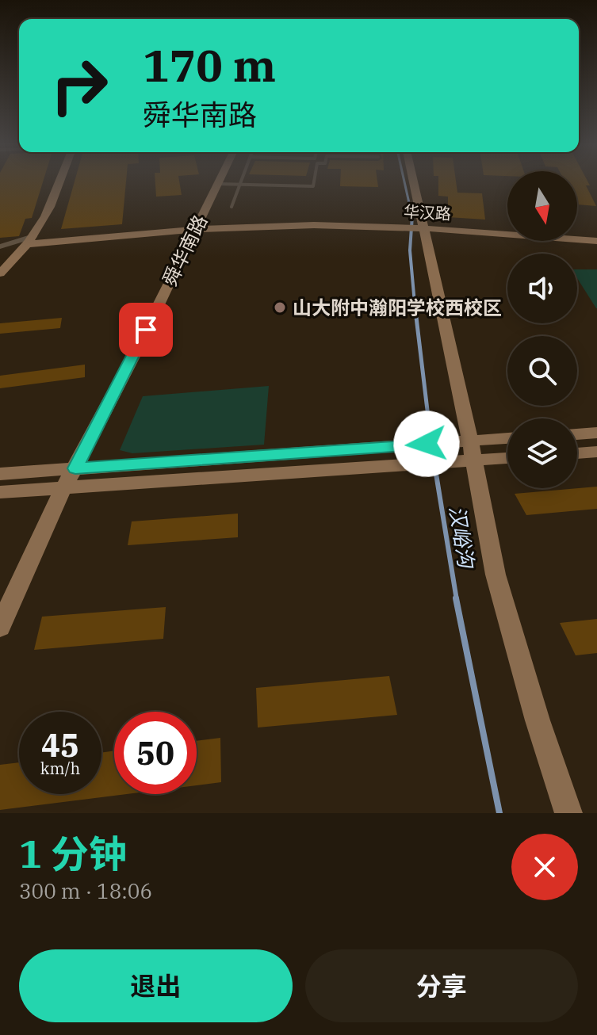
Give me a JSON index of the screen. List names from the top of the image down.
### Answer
{
  "streets": {
    "street": ["华汉路", "舜华南路"]
  },
  "crossings": [
    ["华汉路", "舜华南路"]
  ],
  "water": ["汉峪沟"],
  "places": ["山大附中瀚阳学校西校区"],
  "north": "bottom",
  "page": {
    "turn": ["170 m", "舜华南路"],
    "speed": "45 km/h",
    "limit": "50",
    "heading": ["1 分钟", "300 m · 18:06"],
    "buttons": ["退出", "分享"]
  }
}
